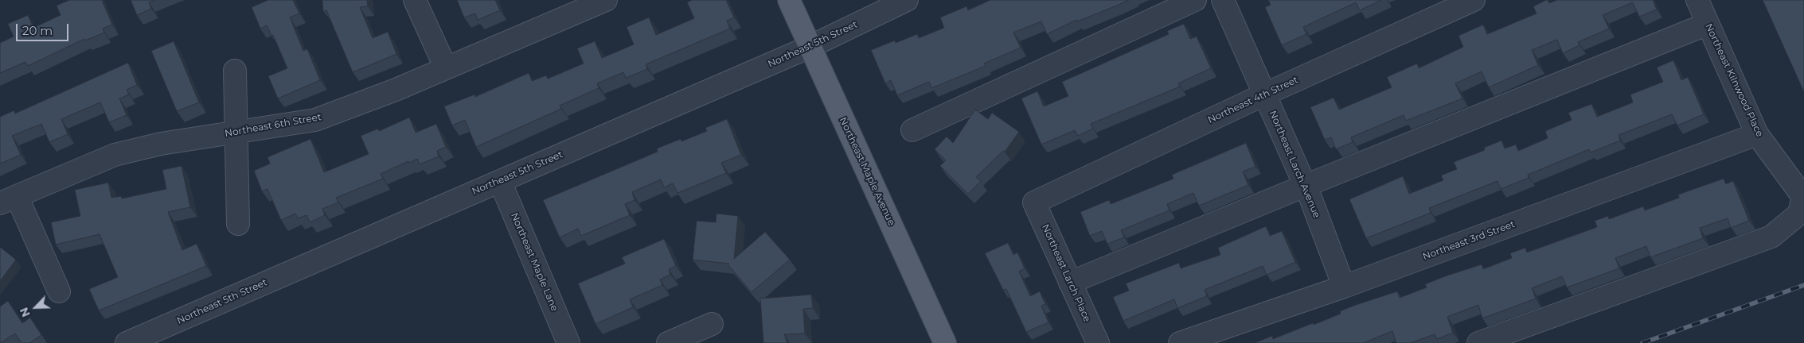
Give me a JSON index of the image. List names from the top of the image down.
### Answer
{
  "streets": {
    "main road": ["Northeast Maple Avenue"],
    "street": [
      "Northeast 5th Street",
      "Northeast Kilnwood Place",
      "Northeast 4th Street",
      "Northeast 6th Street",
      "Northeast Larch Avenue",
      "Northeast 3rd Street",
      "Northeast Maple Lane",
      "Northeast Larch Place"
    ]
  },
  "crossings": [
    ["Northeast 5th Street", "Northeast Maple Avenue"],
    ["Northeast 5th Street", "Northeast Maple Lane"],
    ["Northeast Kilnwood Place", "Northeast 3rd Street"],
    ["Northeast 4th Street", "Northeast Larch Avenue"],
    ["Northeast 4th Street", "Northeast Larch Place"],
    ["Northeast Larch Avenue", "Northeast 3rd Street"]
  ],
  "scale_bar": "20 m",
  "north": "bottom left"
}
